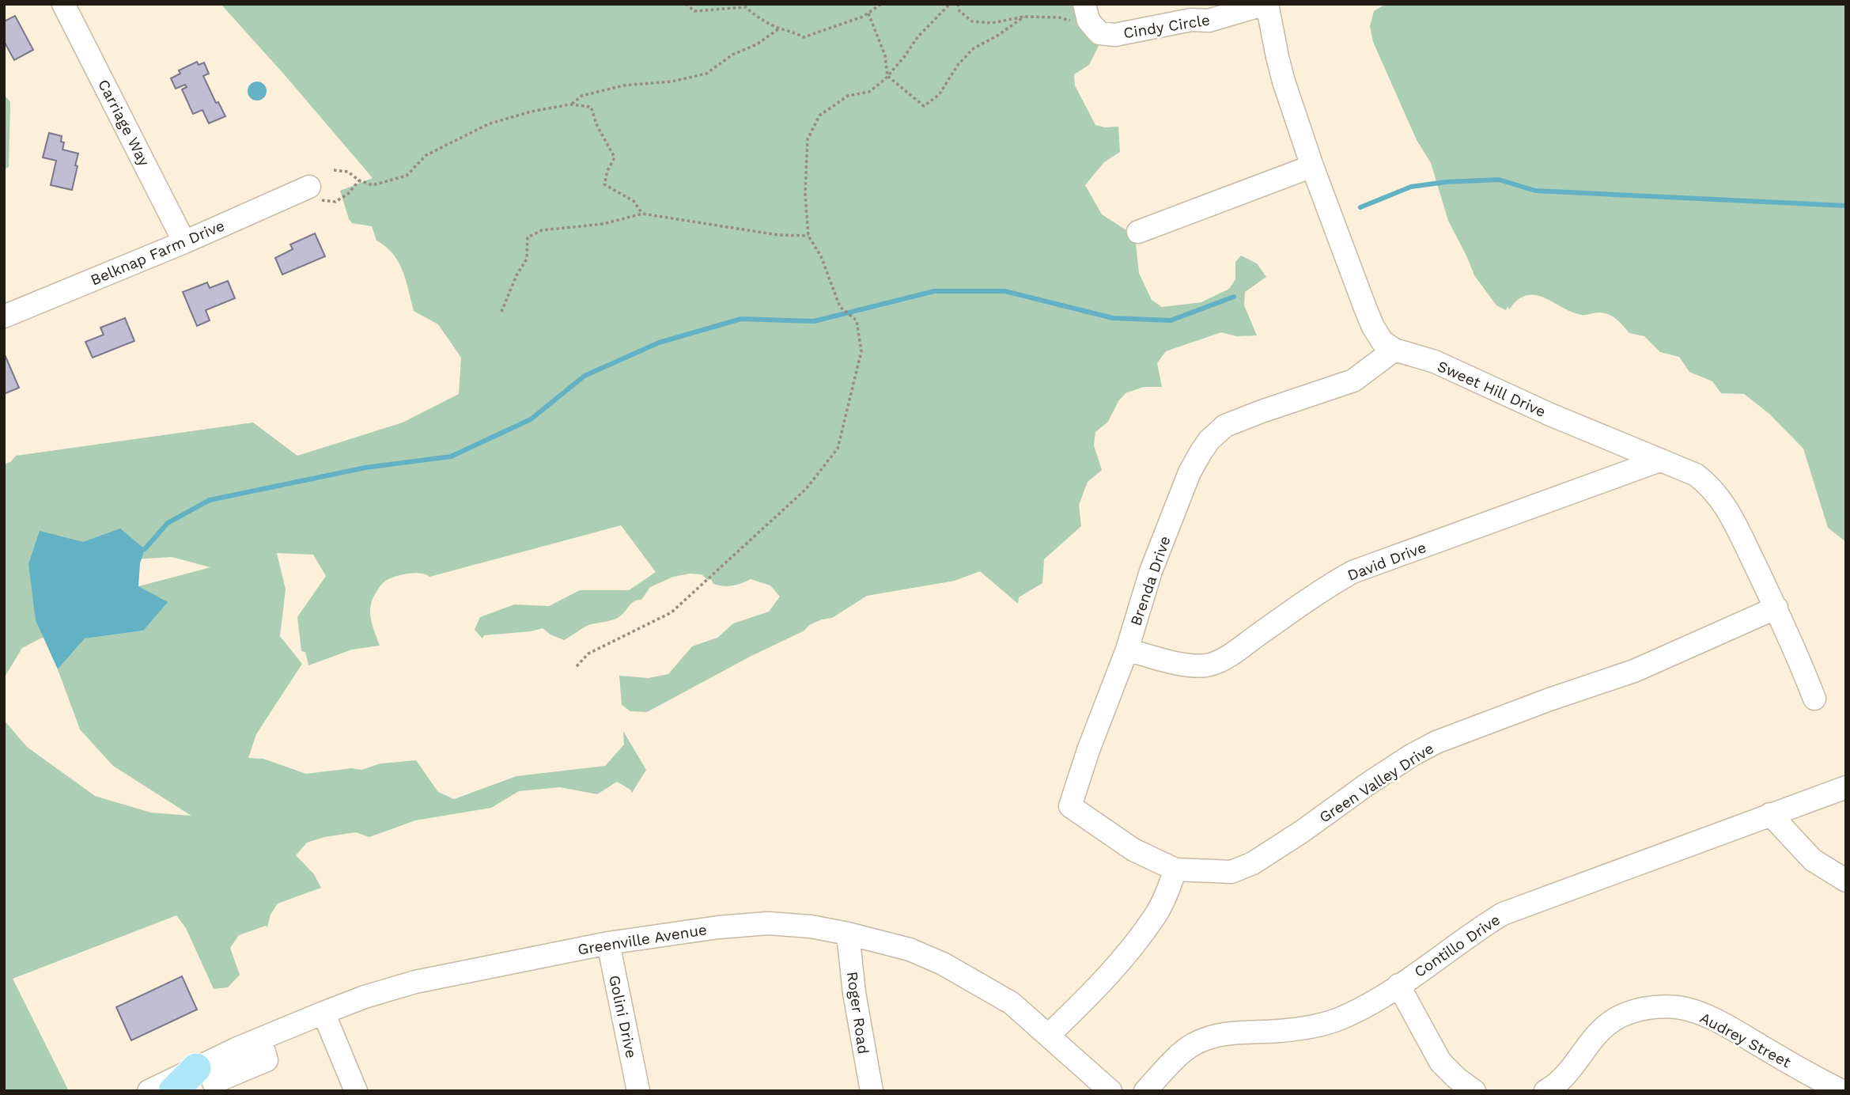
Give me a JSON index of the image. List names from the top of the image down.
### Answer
{
  "streets": {
    "street": [
      "Cindy Circle",
      "Carriage Way",
      "Belknap Farm Drive",
      "Sweet Hill Drive",
      "David Drive",
      "Brenda Drive",
      "Green Valley Drive",
      "Greenville Avenue",
      "Contillo Drive",
      "Roger Road",
      "Golini Drive",
      "Audrey Street"
    ]
  },
  "crossings": [
    ["Cindy Circle", "Sweet Hill Drive"],
    ["Carriage Way", "Belknap Farm Drive"],
    ["Sweet Hill Drive", "David Drive"],
    ["Sweet Hill Drive", "Brenda Drive"],
    ["Sweet Hill Drive", "Green Valley Drive"],
    ["David Drive", "Brenda Drive"],
    ["Brenda Drive", "Green Valley Drive"],
    ["Greenville Avenue", "Roger Road"],
    ["Greenville Avenue", "Golini Drive"]
  ]
}
